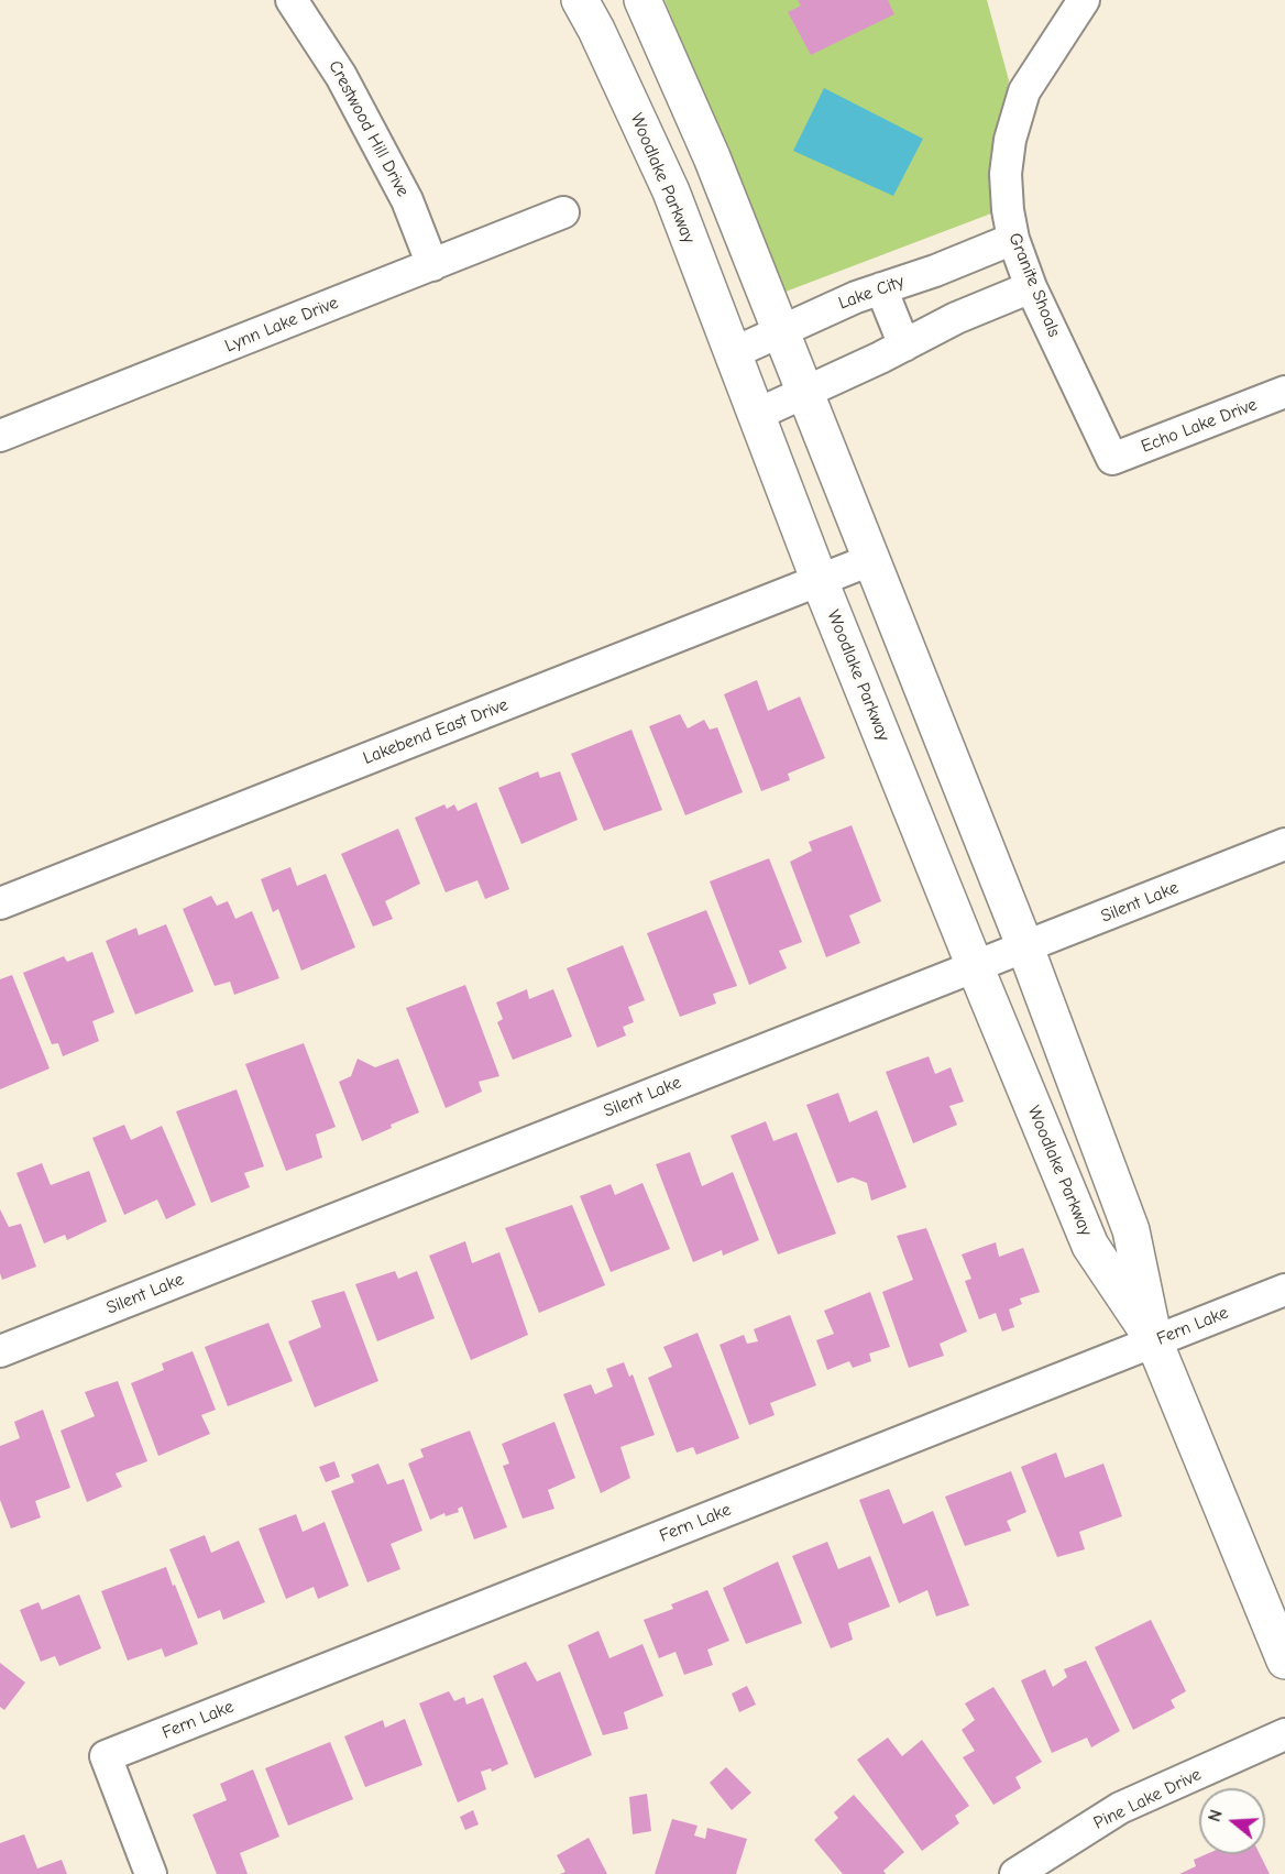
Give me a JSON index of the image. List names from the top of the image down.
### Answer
{
  "streets": {
    "street": [
      "Crestwood Hill Drive",
      "Woodlake Parkway",
      "Granite Shoals",
      "Lake City",
      "Lynn Lake Drive",
      "Echo Lake Drive",
      "Lakebend East Drive",
      "Silent Lake",
      "Fern Lake",
      "Pine Lake Drive"
    ]
  },
  "crossings": [
    ["Crestwood Hill Drive", "Lynn Lake Drive"],
    ["Woodlake Parkway", "Lake City"],
    ["Woodlake Parkway", "Lakebend East Drive"],
    ["Woodlake Parkway", "Silent Lake"],
    ["Woodlake Parkway", "Fern Lake"],
    ["Granite Shoals", "Lake City"],
    ["Granite Shoals", "Echo Lake Drive"]
  ],
  "north": "left"
}
